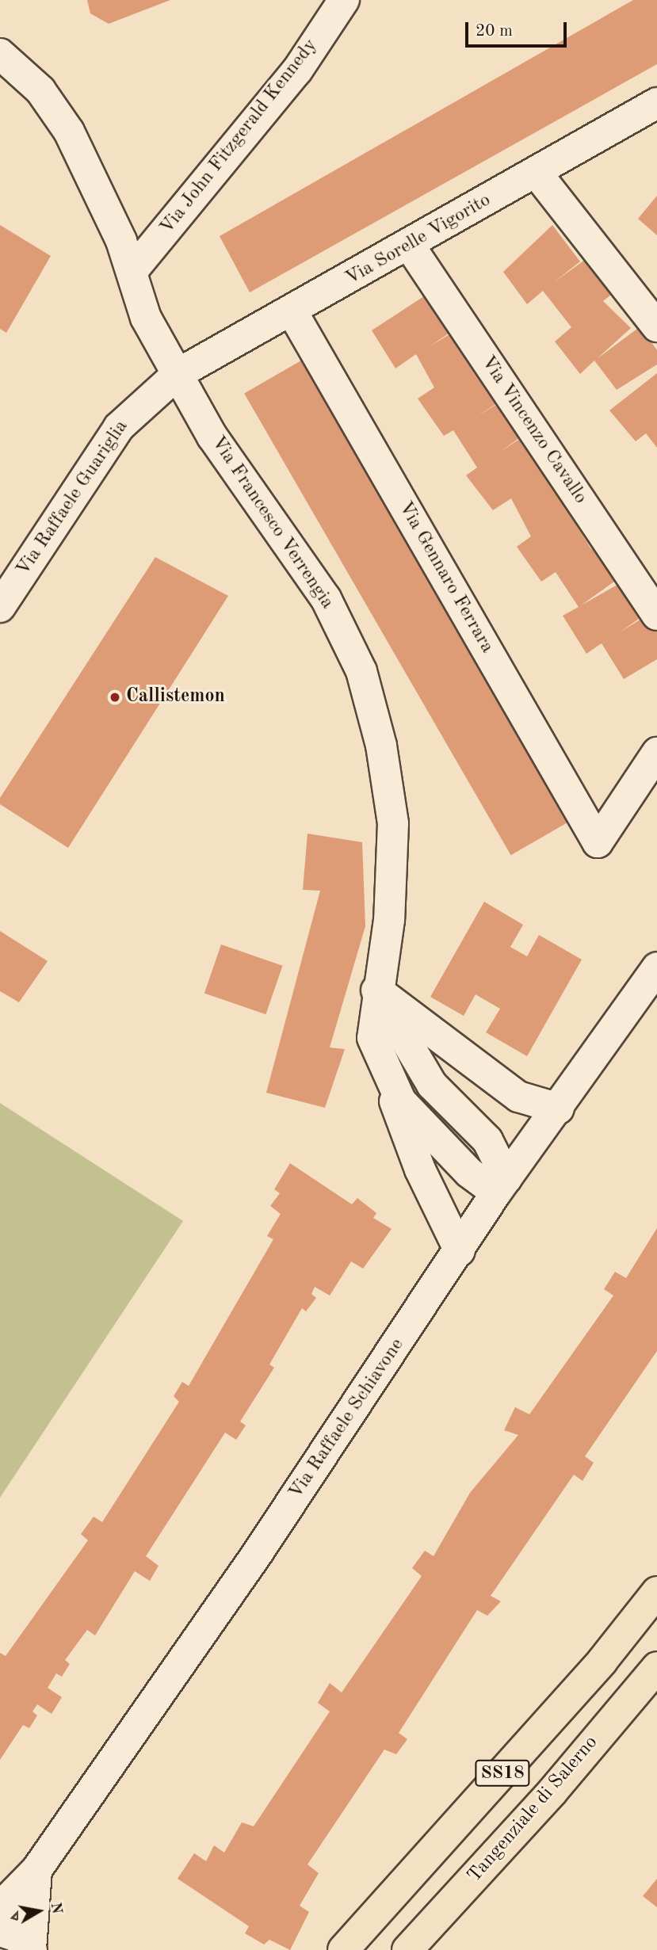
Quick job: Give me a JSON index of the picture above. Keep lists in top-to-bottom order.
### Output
{
  "streets": {
    "highway": ["SS18", "Tangenziale di Salerno"],
    "street": [
      "Via John Fitzgerald Kennedy",
      "Via Sorelle Vigorito",
      "Via Vincenzo Cavallo",
      "Via Raffaele Guariglia",
      "Via Francesco Verrengia",
      "Via Gennaro Ferrara",
      "Via Raffaele Schiavone"
    ]
  },
  "crossings": [
    ["Via John Fitzgerald Kennedy", "Via Francesco Verrengia"],
    ["Via Sorelle Vigorito", "Via Vincenzo Cavallo"],
    ["Via Sorelle Vigorito", "Via Raffaele Guariglia"],
    ["Via Sorelle Vigorito", "Via Francesco Verrengia"],
    ["Via Sorelle Vigorito", "Via Gennaro Ferrara"],
    ["Via Raffaele Guariglia", "Via Francesco Verrengia"],
    ["Via Francesco Verrengia", "Via Raffaele Schiavone"]
  ],
  "places": ["Callistemon"],
  "scale_bar": "20 m",
  "north": "right"
}
